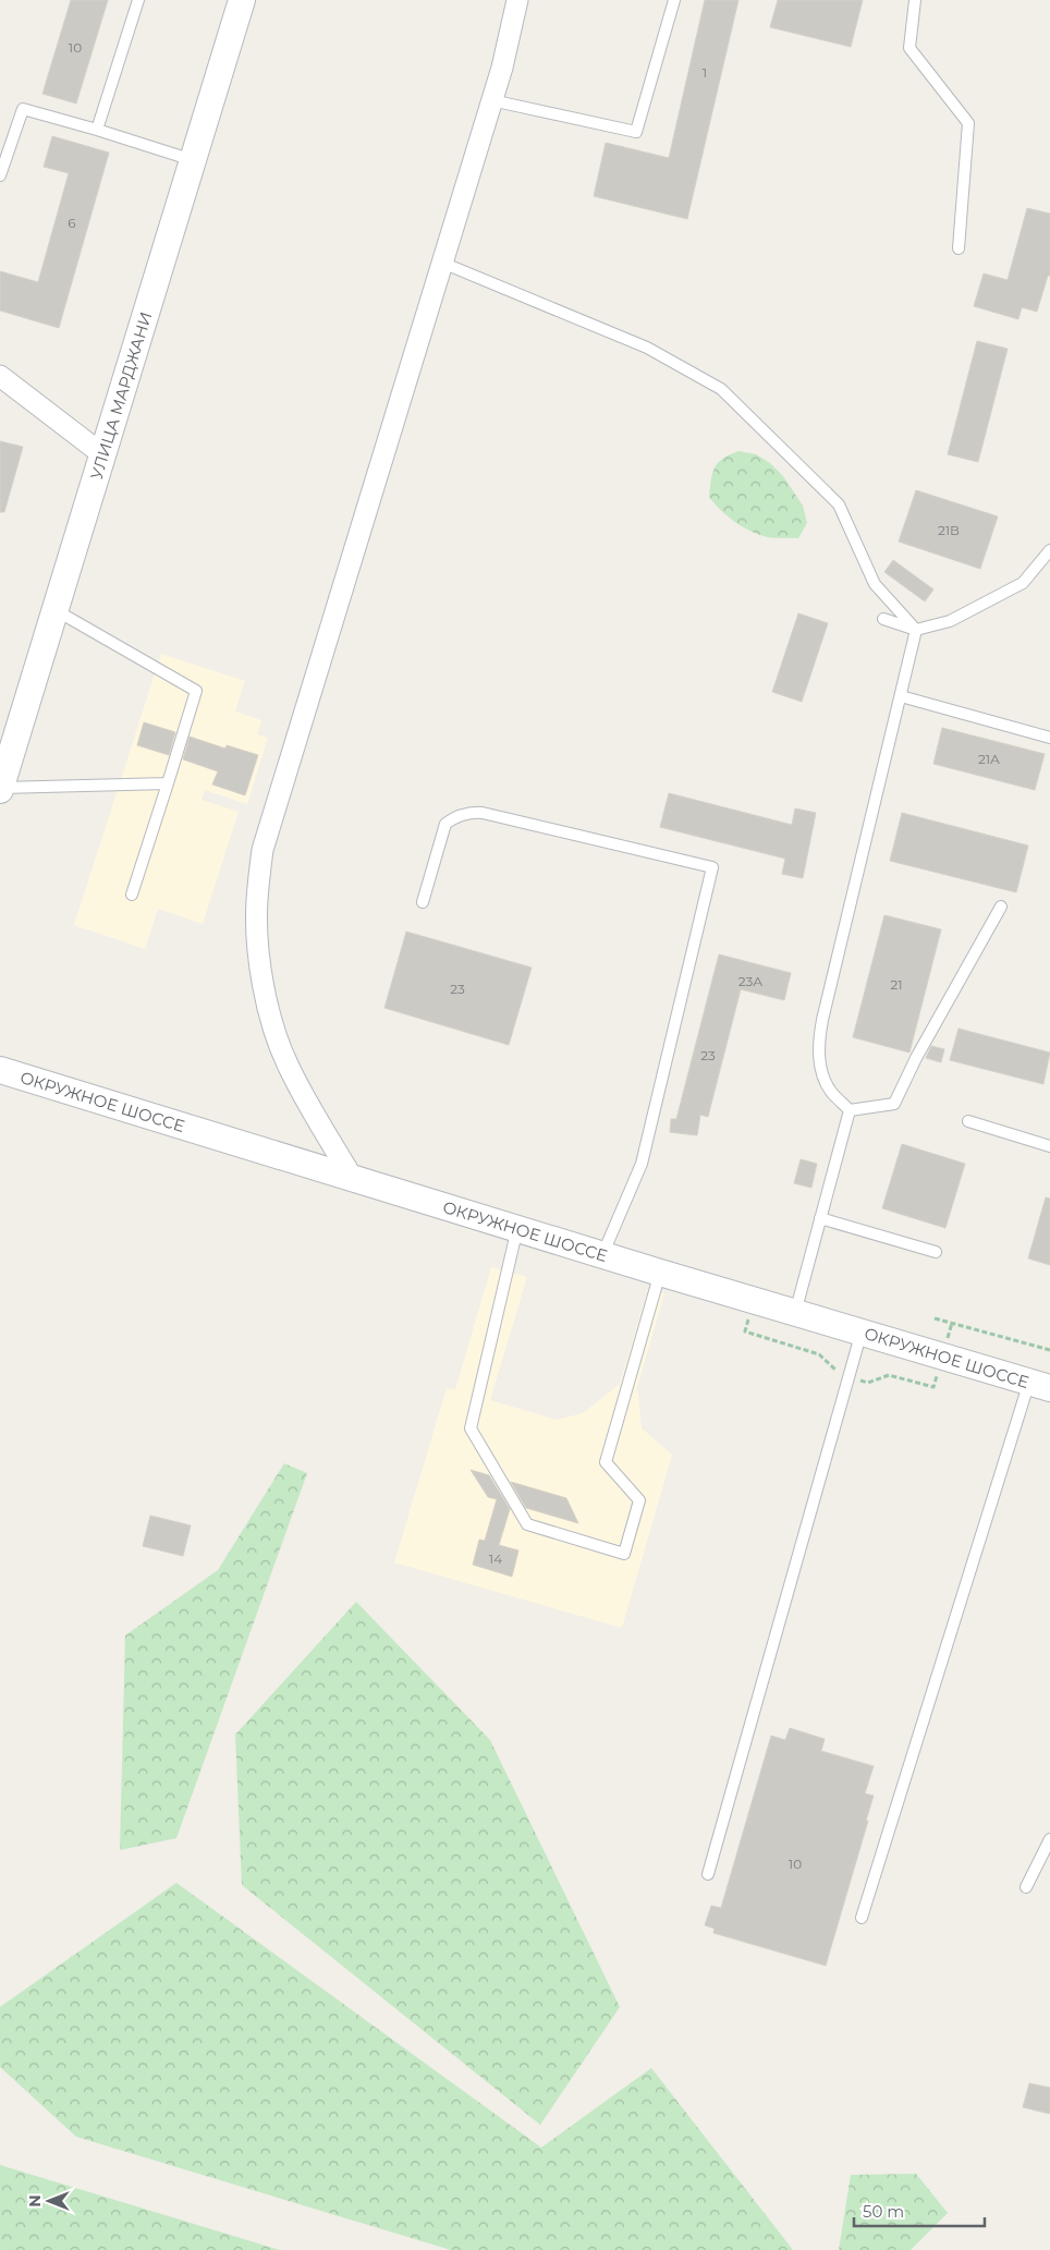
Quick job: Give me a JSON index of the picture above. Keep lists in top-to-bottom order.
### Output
{
  "streets": {
    "street": ["УЛИЦА МАРДЖАНИ", "ОКРУЖНОЕ ШОССЕ"]
  },
  "house_numbers": [
    "10",
    "1",
    "6",
    "21В",
    "21А",
    "23А",
    "21",
    "23",
    "23",
    "14",
    "10"
  ],
  "scale_bar": "50 m",
  "north": "left"
}
